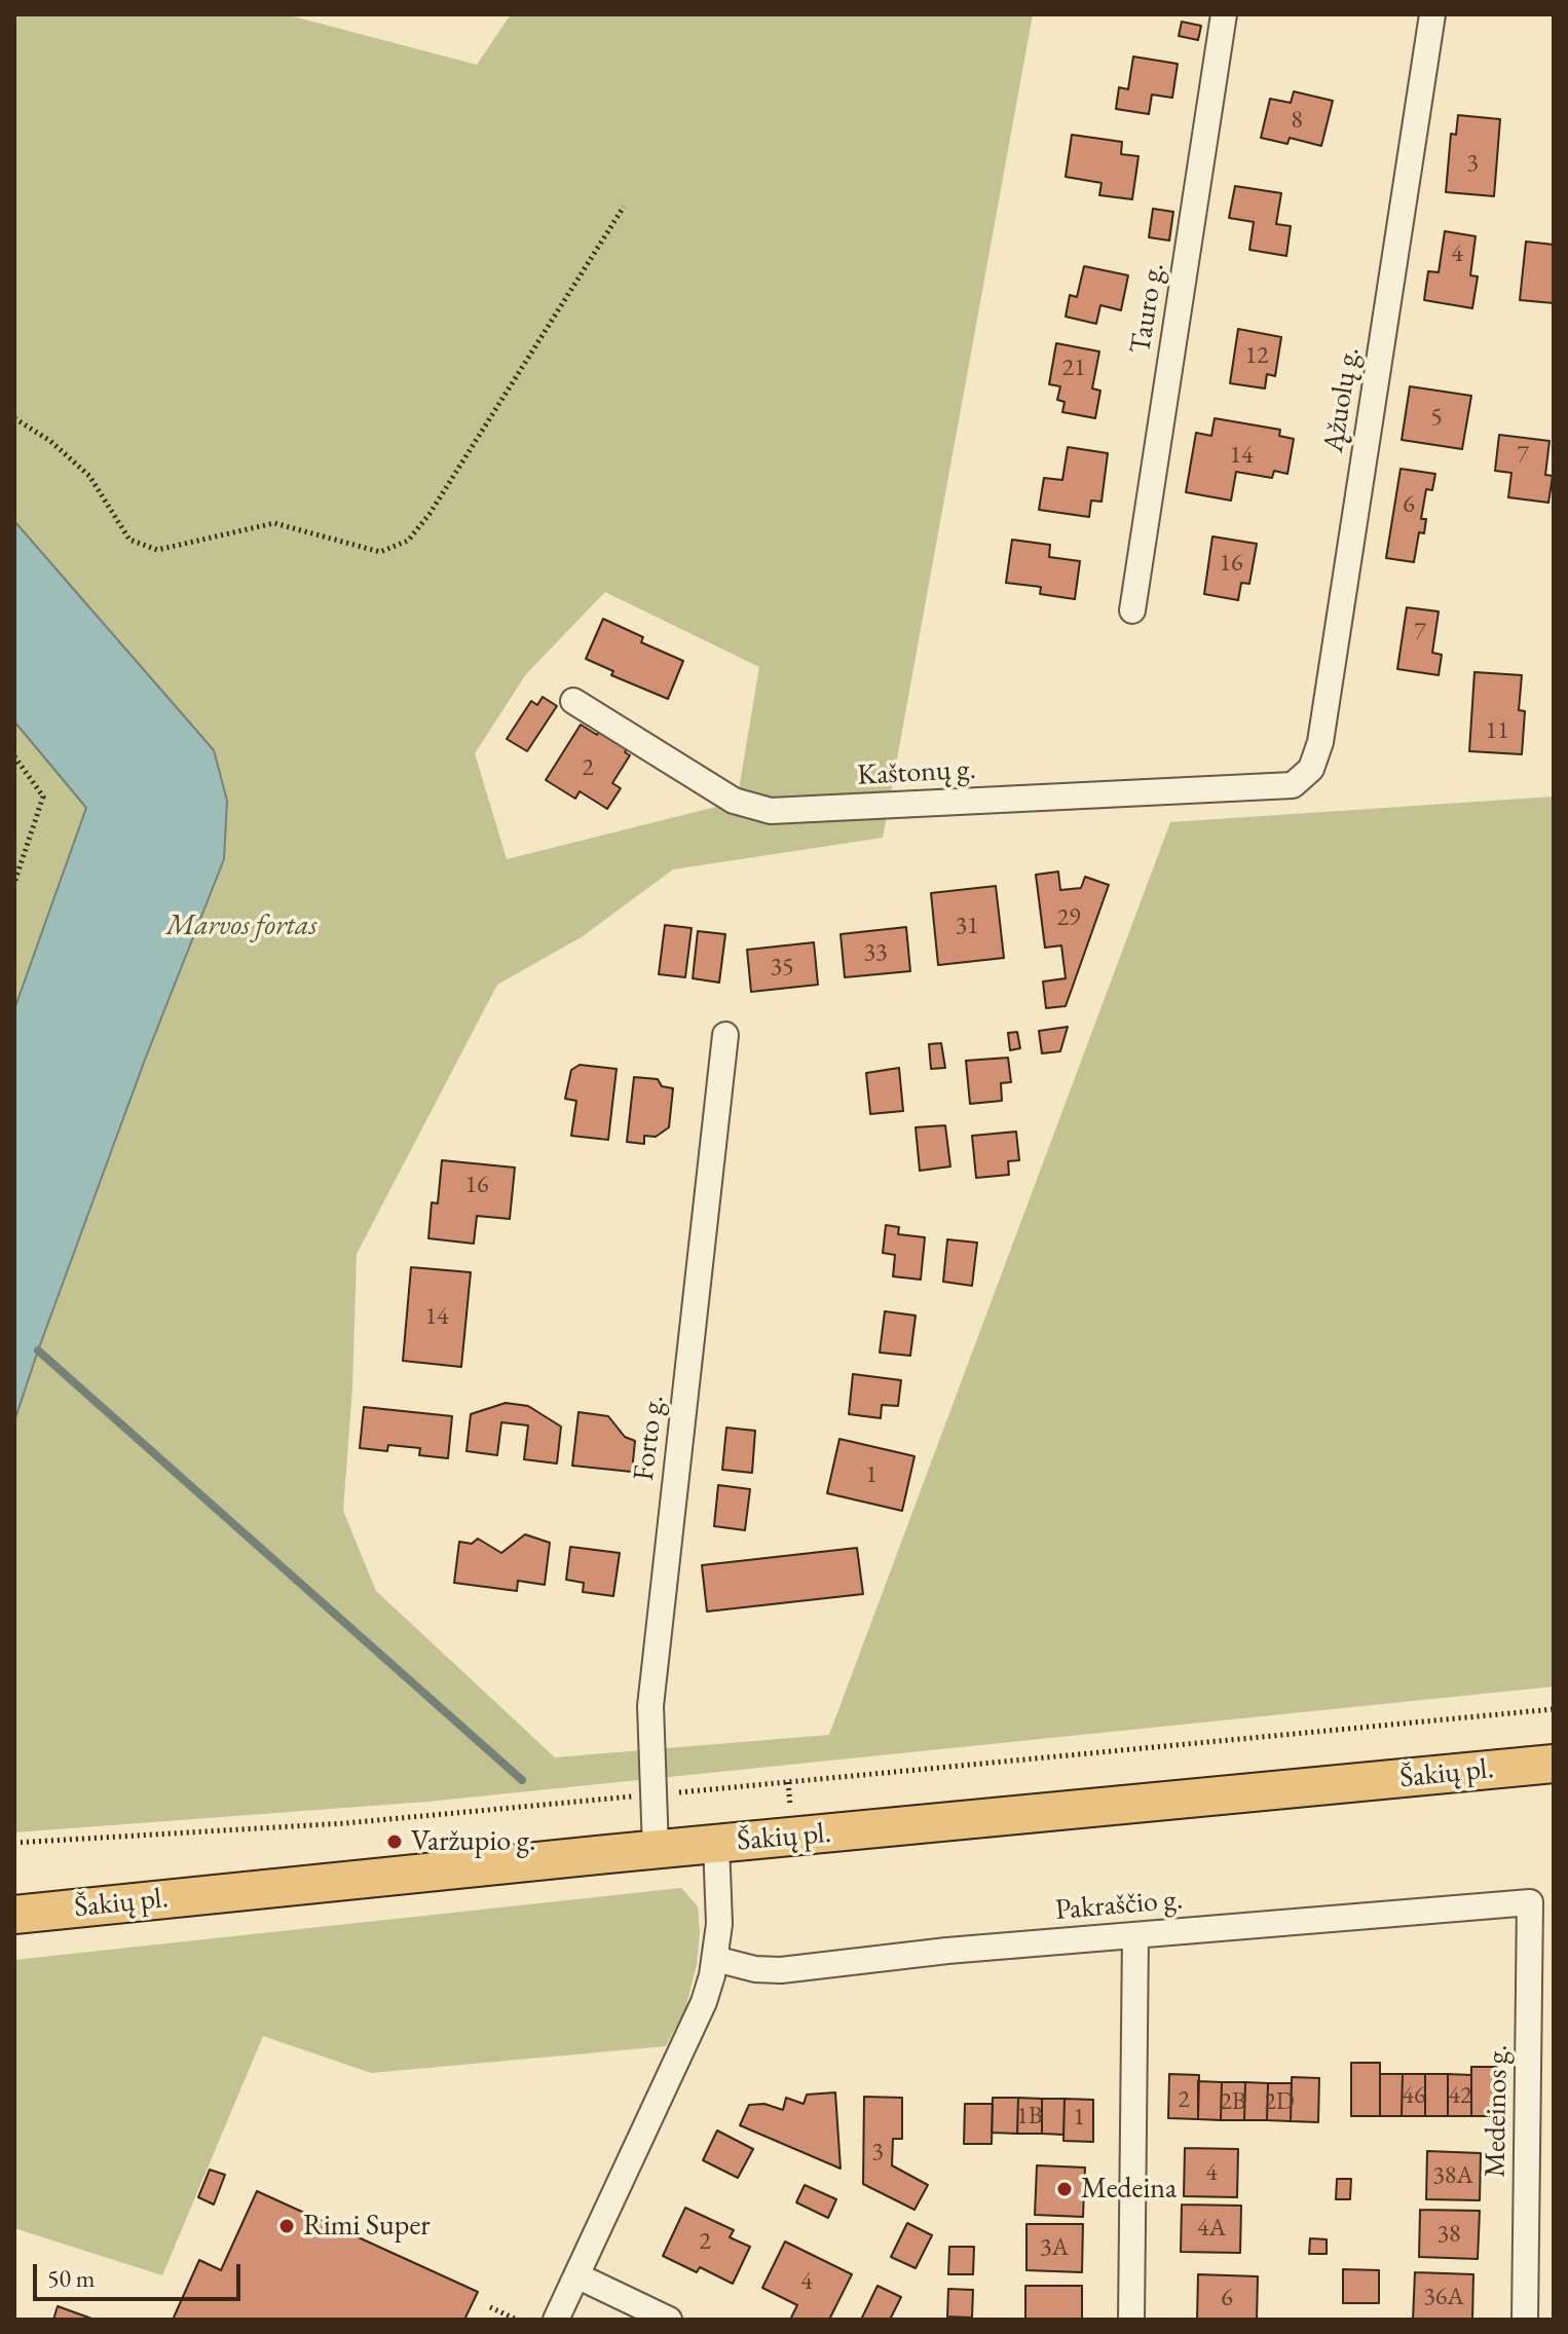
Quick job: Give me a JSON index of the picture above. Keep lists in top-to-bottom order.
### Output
{
  "streets": {
    "main road": ["Šakių pl."],
    "street": [
      "Tauro g.",
      "Ąžuolų g.",
      "Kaštonų g.",
      "Forto g.",
      "Pakraščio g.",
      "Medeinos g."
    ]
  },
  "crossings": [
    ["Ąžuolų g.", "Kaštonų g."],
    ["Forto g.", "Šakių pl."],
    ["Pakraščio g.", "Medeinos g."]
  ],
  "parks": ["Marvos fortas"],
  "places": ["Varžupio g.", "Medeina", "Rimi Super"],
  "house_numbers": [
    "8",
    "3",
    "4",
    "12",
    "21",
    "5",
    "14",
    "7",
    "6",
    "16",
    "7",
    "11",
    "2",
    "29",
    "31",
    "33",
    "35",
    "16",
    "14",
    "1",
    "46",
    "42",
    "2",
    "2B",
    "2D",
    "1B",
    "1",
    "3",
    "4",
    "38A",
    "4A",
    "38",
    "2",
    "3A",
    "4",
    "36A",
    "6"
  ],
  "scale_bar": "50 m"
}
